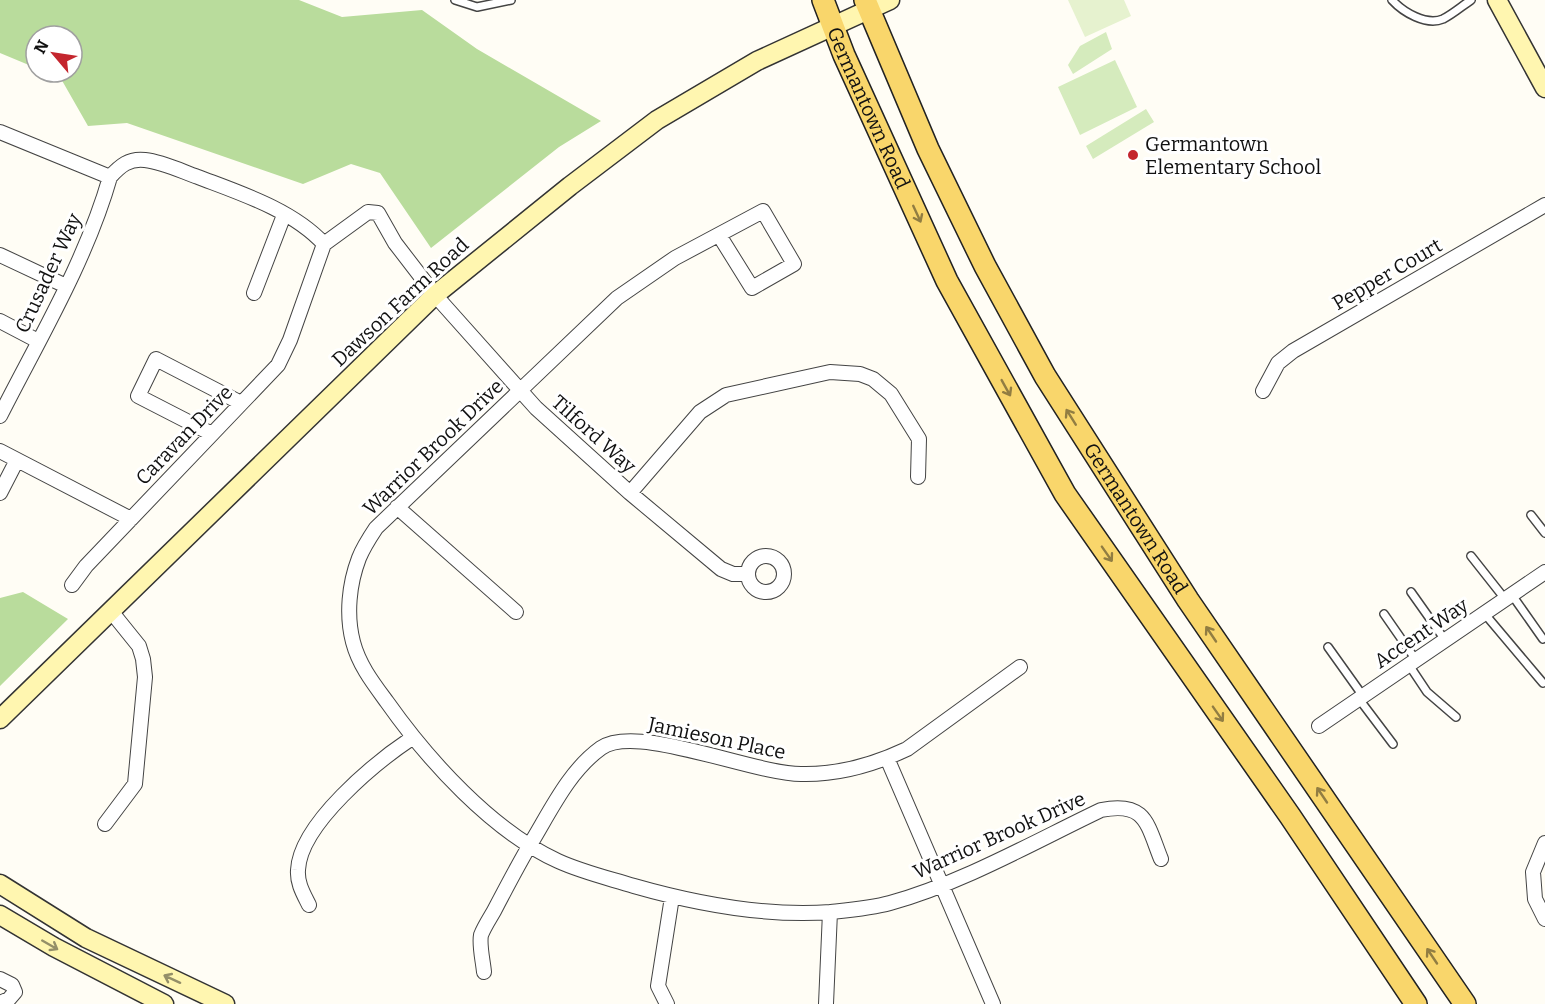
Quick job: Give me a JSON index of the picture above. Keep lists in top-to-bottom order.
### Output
{
  "streets": {
    "main road": ["Germantown Road"],
    "street": [
      "Crusader Way",
      "Pepper Court",
      "Dawson Farm Road",
      "Tilford Way",
      "Caravan Drive",
      "Warrior Brook Drive",
      "Accent Way",
      "Jamieson Place"
    ]
  },
  "crossings": [
    ["Germantown Road", "Dawson Farm Road"],
    ["Dawson Farm Road", "Tilford Way"],
    ["Tilford Way", "Warrior Brook Drive"],
    ["Warrior Brook Drive", "Jamieson Place"]
  ],
  "places": ["Germantown Elementary School"],
  "north": "top left"
}
